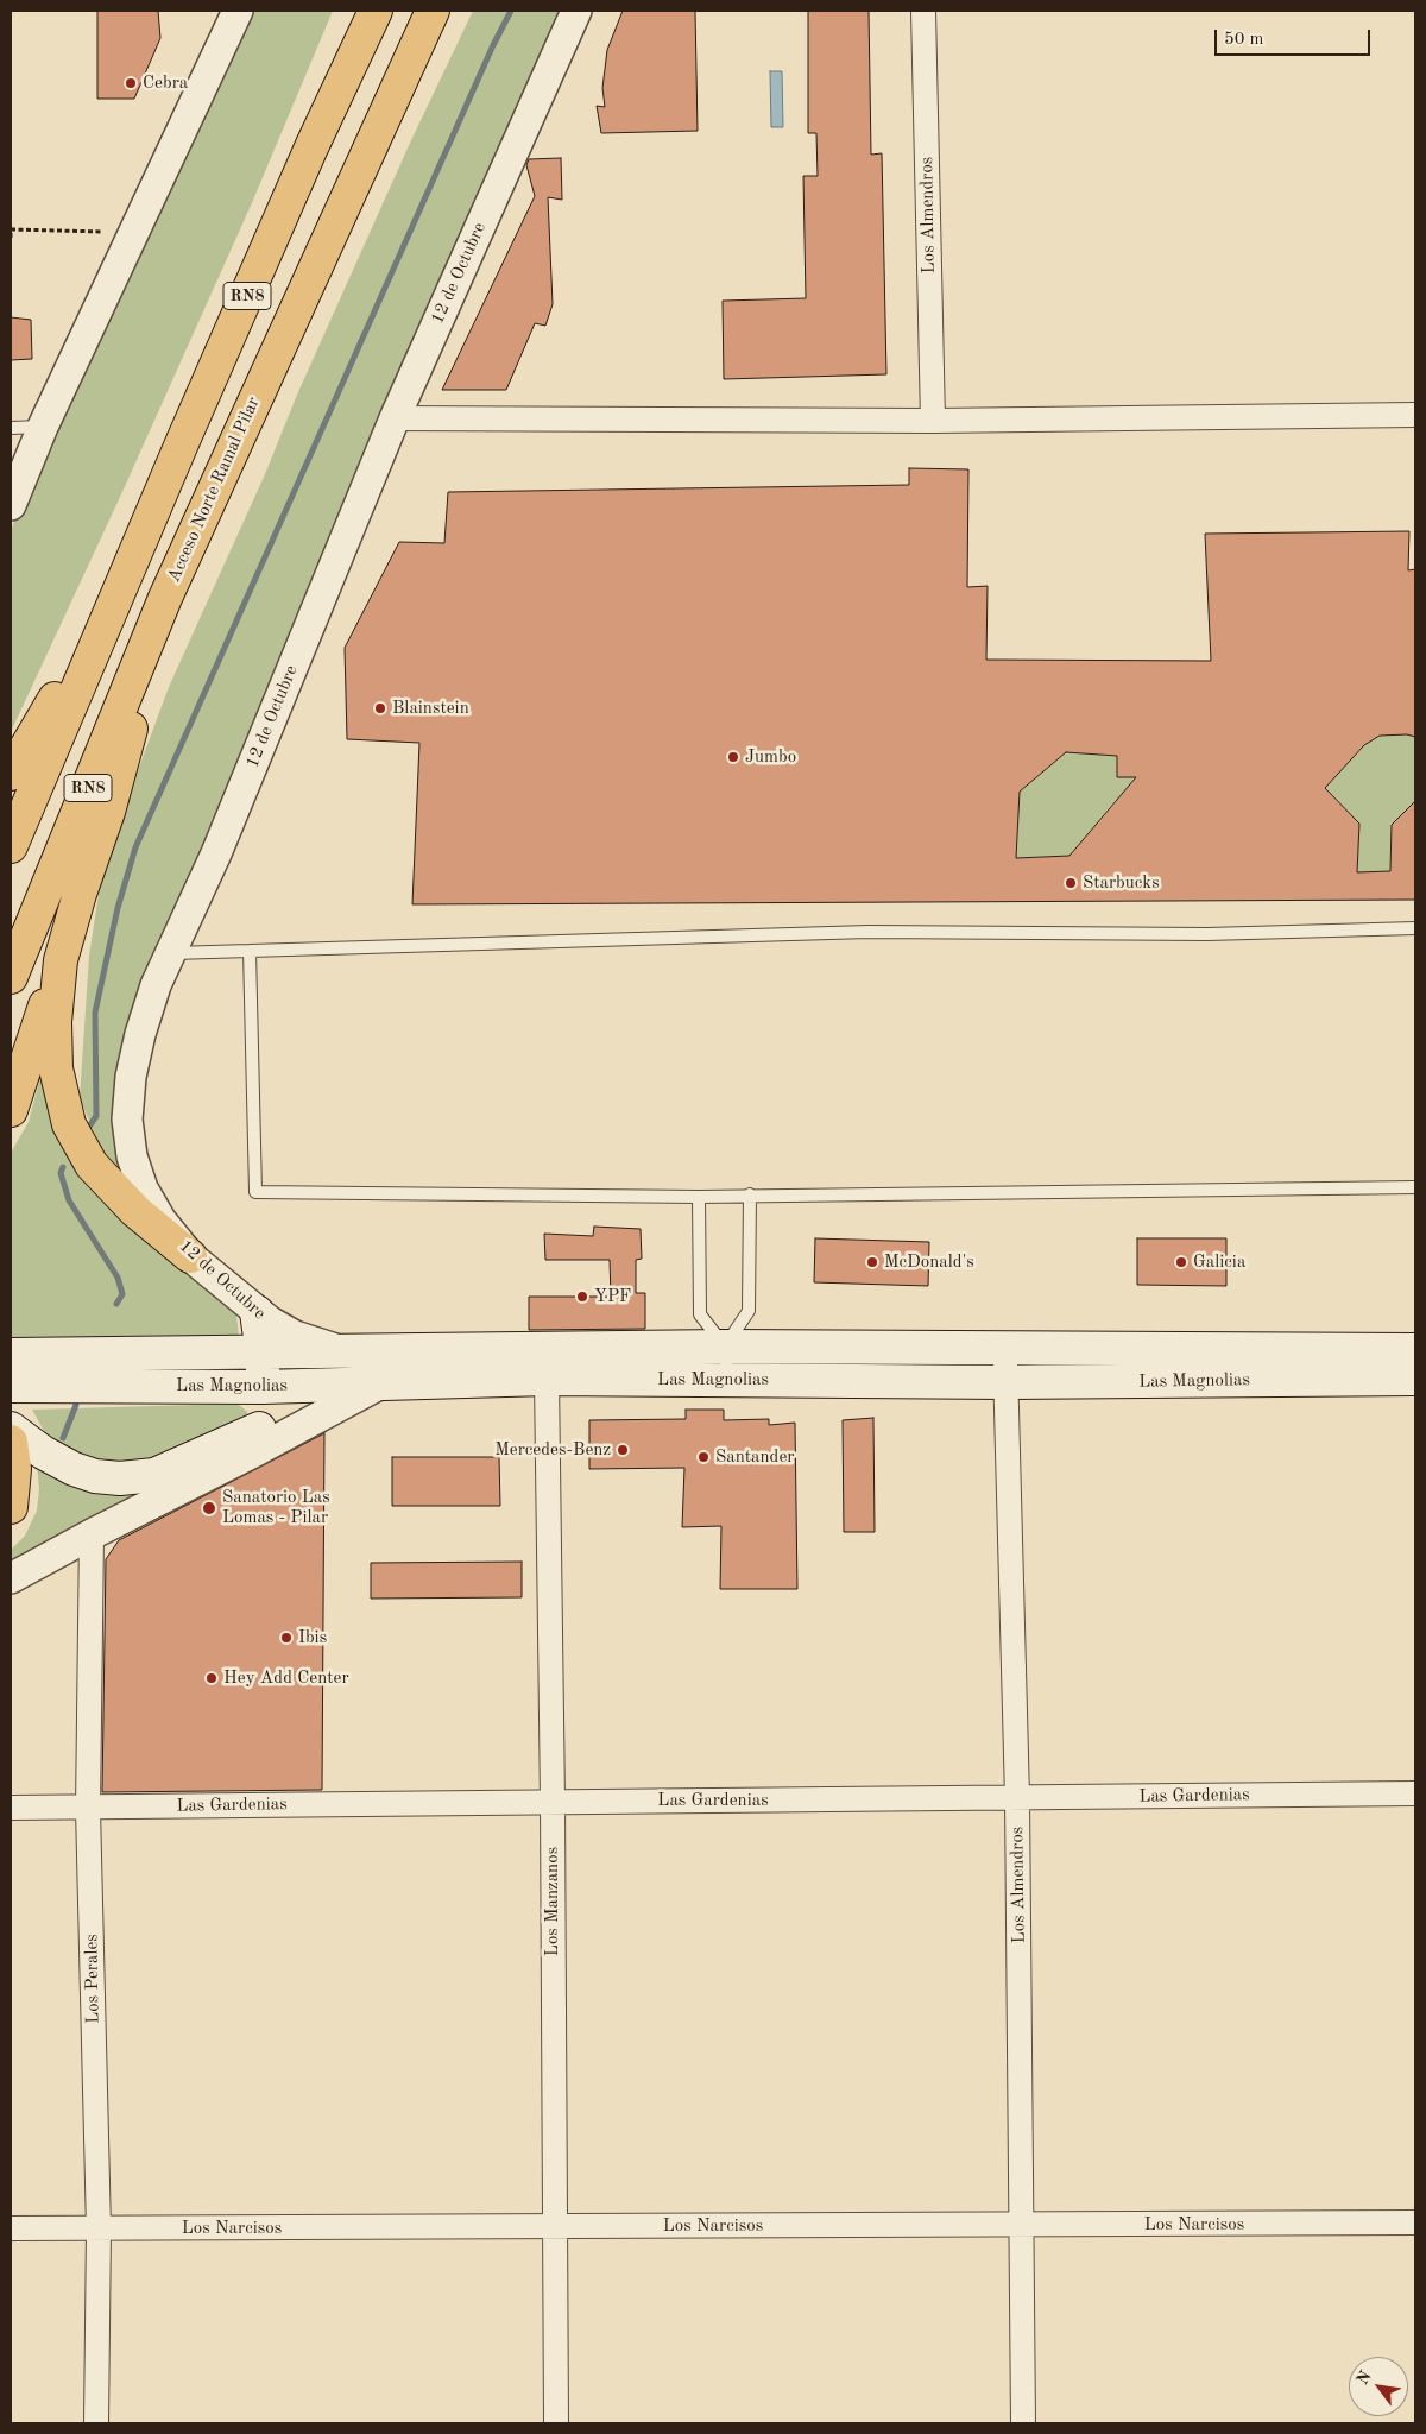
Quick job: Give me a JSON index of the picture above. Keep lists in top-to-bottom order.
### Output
{
  "streets": {
    "highway": ["RN8", "Acceso Norte Ramal Pilar"],
    "main road": ["Las Magnolias"],
    "street": [
      "Los Almendros",
      "12 de Octubre",
      "Las Gardenias",
      "Los Manzanos",
      "Los Perales",
      "Los Narcisos"
    ]
  },
  "crossings": [
    ["Los Almendros", "Las Magnolias"],
    ["Los Almendros", "Las Gardenias"],
    ["Los Almendros", "Los Narcisos"],
    ["12 de Octubre", "Las Magnolias"],
    ["Las Magnolias", "Los Manzanos"],
    ["Las Gardenias", "Los Manzanos"],
    ["Las Gardenias", "Los Perales"],
    ["Los Manzanos", "Los Narcisos"],
    ["Los Perales", "Los Narcisos"]
  ],
  "places": [
    "Cebra",
    "Blainstein",
    "Jumbo",
    "Starbucks",
    "McDonald's",
    "Galicia",
    "YPF",
    "Mercedes-Benz",
    "Santander",
    "Sanatorio Las Lomas - Pilar",
    "Ibis",
    "Hey Add Center"
  ],
  "scale_bar": "50 m",
  "north": "top left"
}
